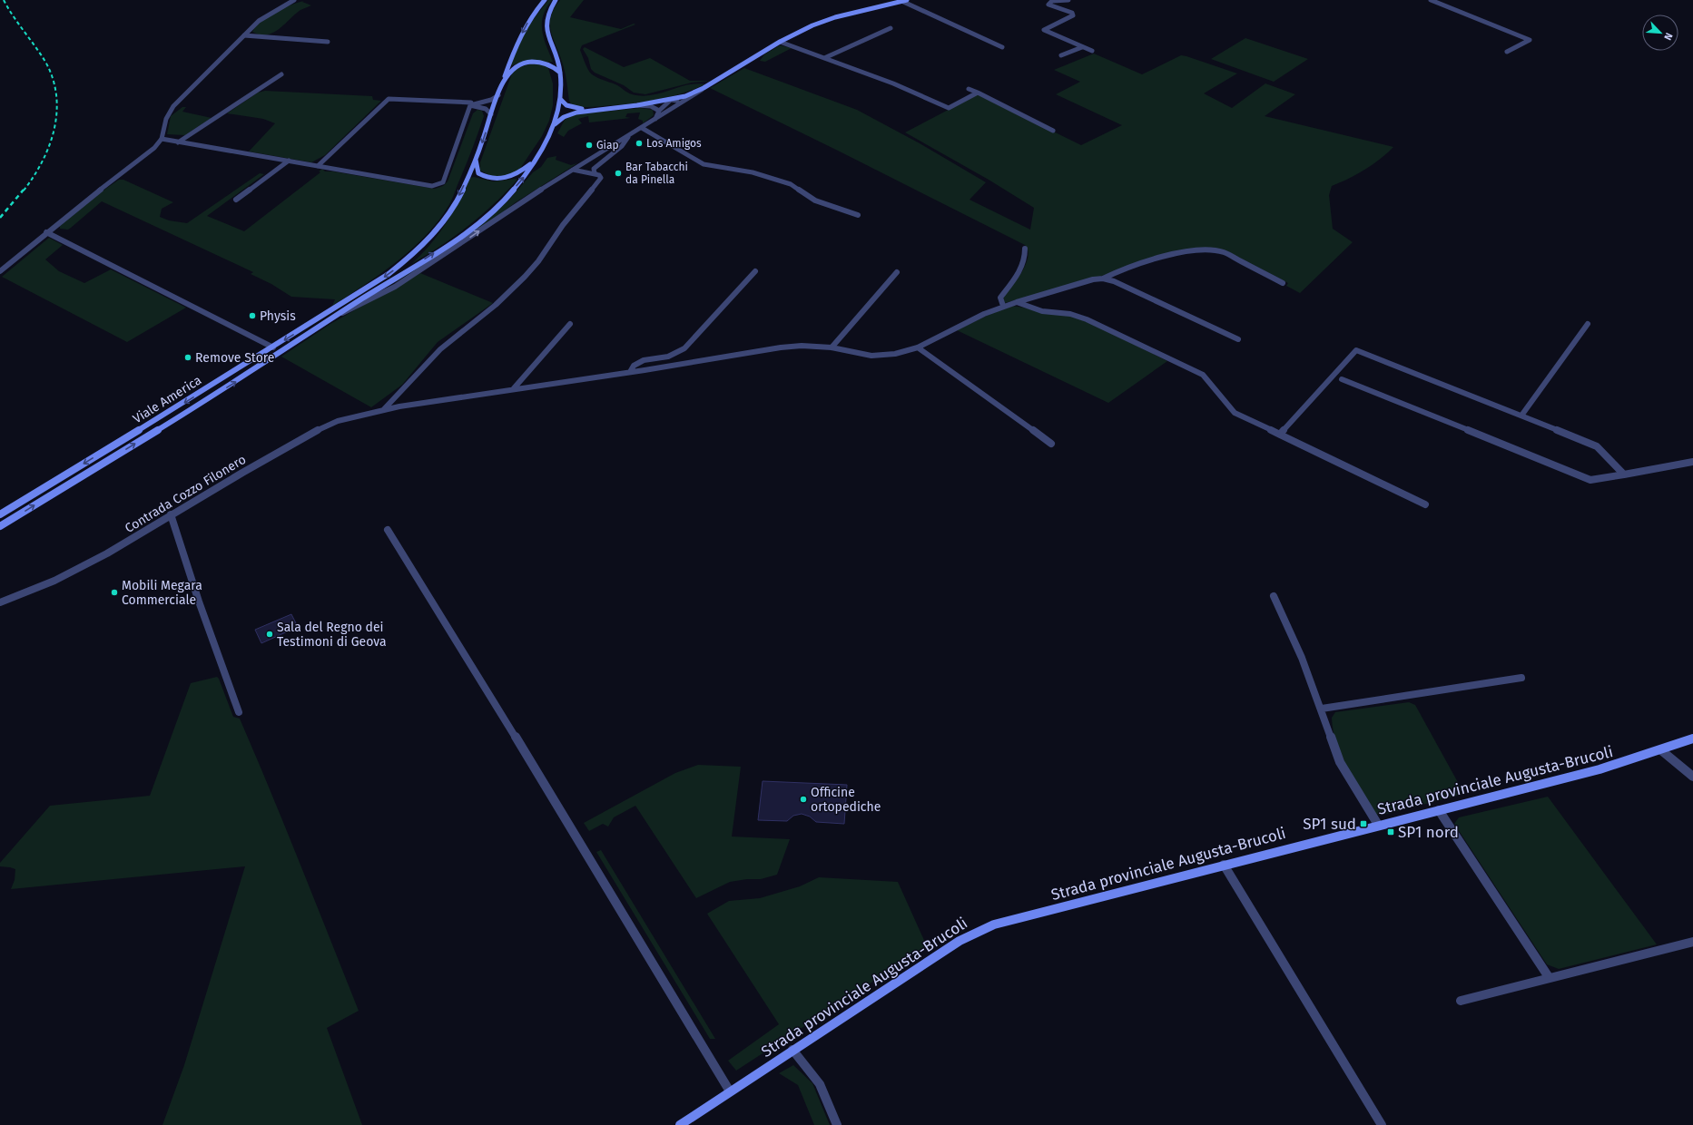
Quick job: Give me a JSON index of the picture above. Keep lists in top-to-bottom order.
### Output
{
  "streets": {
    "main road": ["Viale America", "Strada provinciale Augusta-Brucoli"],
    "street": ["Contrada Cozzo Filonero"]
  },
  "places": {
    "other": [
      "Los Amigos",
      "Giap",
      "Bar Tabacchi da Pinella",
      "Physis",
      "Remove Store",
      "Mobili Megara Commerciale",
      "Sala del Regno dei Testimoni di Geova",
      "Officine ortopediche"
    ],
    "transit": ["SP1 sud", "SP1 nord"]
  },
  "north": "bottom right"
}
